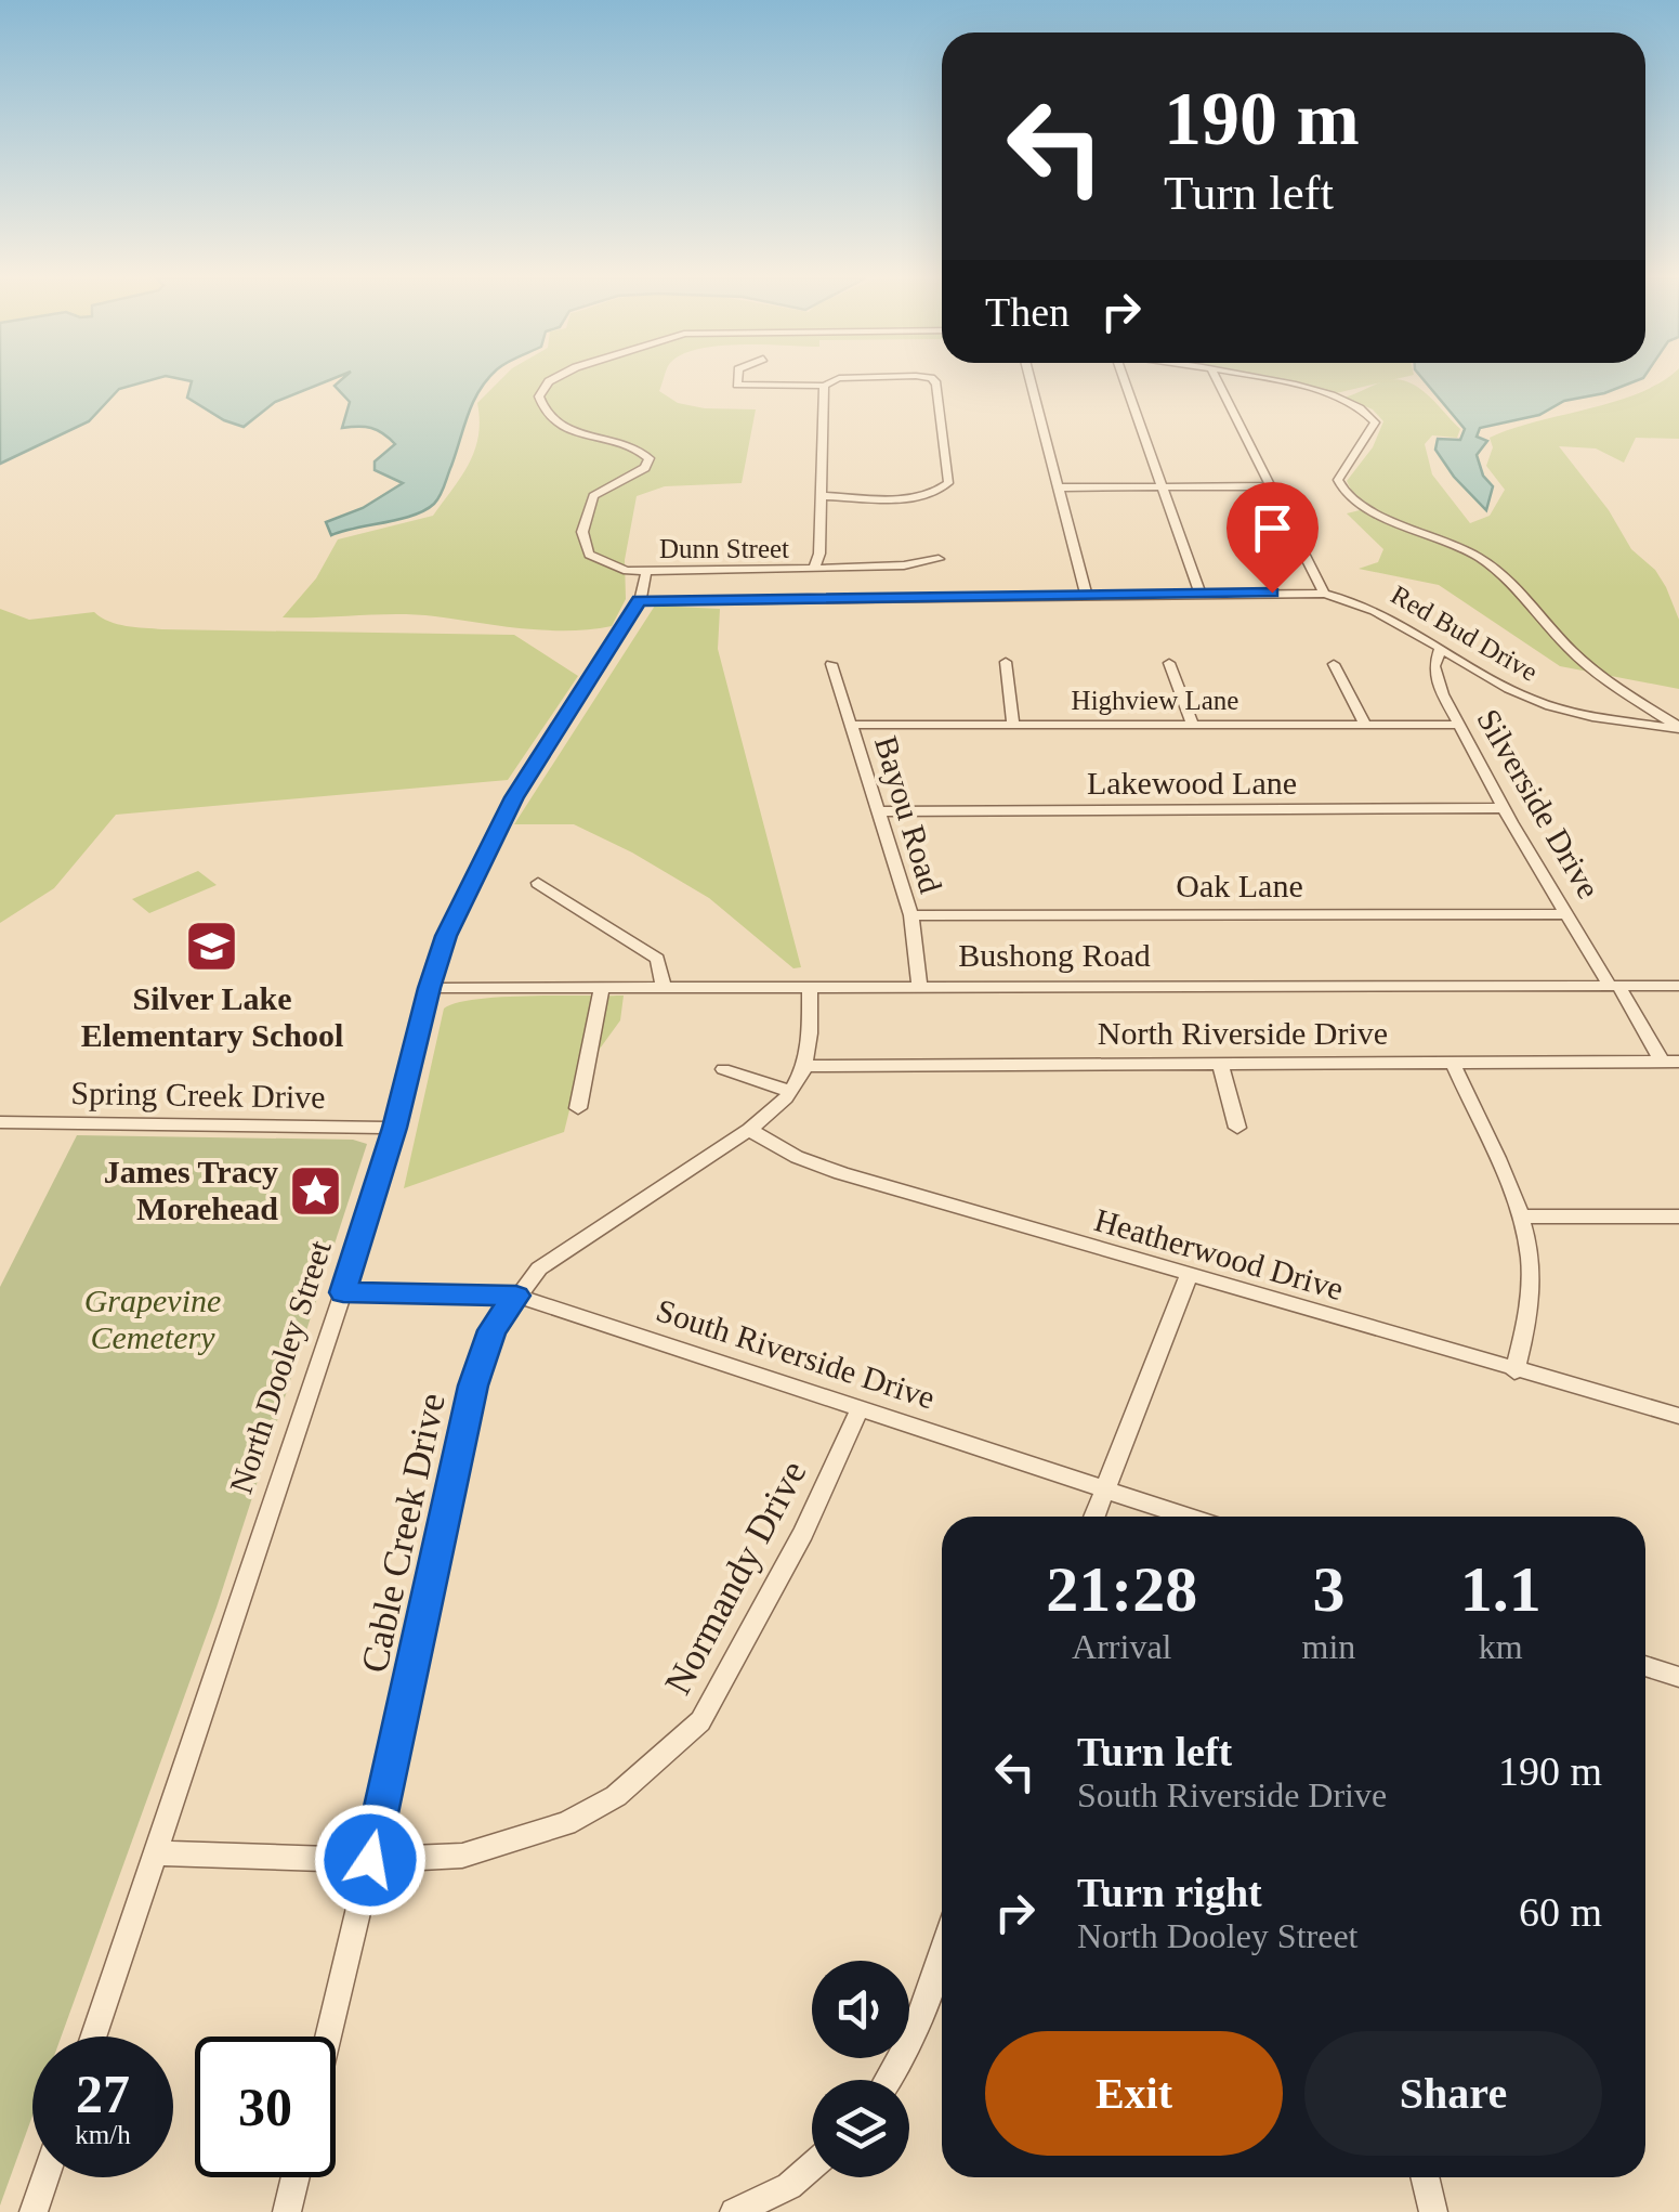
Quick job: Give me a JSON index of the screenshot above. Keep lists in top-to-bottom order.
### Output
{
  "streets": {
    "street": [
      "Dunn Street",
      "Red Bud Drive",
      "Highview Lane",
      "Lakewood Lane",
      "Silverside Drive",
      "Bayou Road",
      "Oak Lane",
      "Bushong Road",
      "North Riverside Drive",
      "Spring Creek Drive",
      "Heatherwood Drive",
      "South Riverside Drive",
      "North Dooley Street",
      "Cable Creek Drive",
      "Normandy Drive"
    ]
  },
  "crossings": [
    ["Dunn Street", "North Dooley Street"],
    ["Red Bud Drive", "Silverside Drive"],
    ["Red Bud Drive", "North Dooley Street"],
    ["Highview Lane", "Silverside Drive"],
    ["Highview Lane", "Bayou Road"],
    ["Lakewood Lane", "Silverside Drive"],
    ["Lakewood Lane", "Bayou Road"],
    ["Silverside Drive", "Oak Lane"],
    ["Silverside Drive", "Bushong Road"],
    ["Silverside Drive", "North Riverside Drive"],
    ["Bayou Road", "Oak Lane"],
    ["Bayou Road", "Bushong Road"],
    ["Bushong Road", "North Dooley Street"],
    ["North Riverside Drive", "Cable Creek Drive"],
    ["Spring Creek Drive", "North Dooley Street"],
    ["Heatherwood Drive", "Cable Creek Drive"],
    ["South Riverside Drive", "North Dooley Street"],
    ["South Riverside Drive", "Cable Creek Drive"],
    ["South Riverside Drive", "Normandy Drive"],
    ["North Dooley Street", "Normandy Drive"],
    ["Cable Creek Drive", "Normandy Drive"]
  ],
  "parks": ["Grapevine Cemetery"],
  "places": {
    "school or university": ["Silver Lake Elementary School"],
    "place": ["James Tracy Morehead"]
  },
  "page": {
    "turn": ["190 m", "Turn left"],
    "then": "Then",
    "eta": [
      "21:28",
      "Arrival",
      "3",
      "min",
      "1.1",
      "km"
    ],
    "list": [
      {
        "name": "Turn left",
        "note": "South Riverside Drive",
        "value": "190 m"
      },
      {
        "name": "Turn right",
        "note": "North Dooley Street",
        "value": "60 m"
      }
    ],
    "buttons": ["Exit", "Share"],
    "speed": "27 km/h",
    "limit": "30"
  }
}
